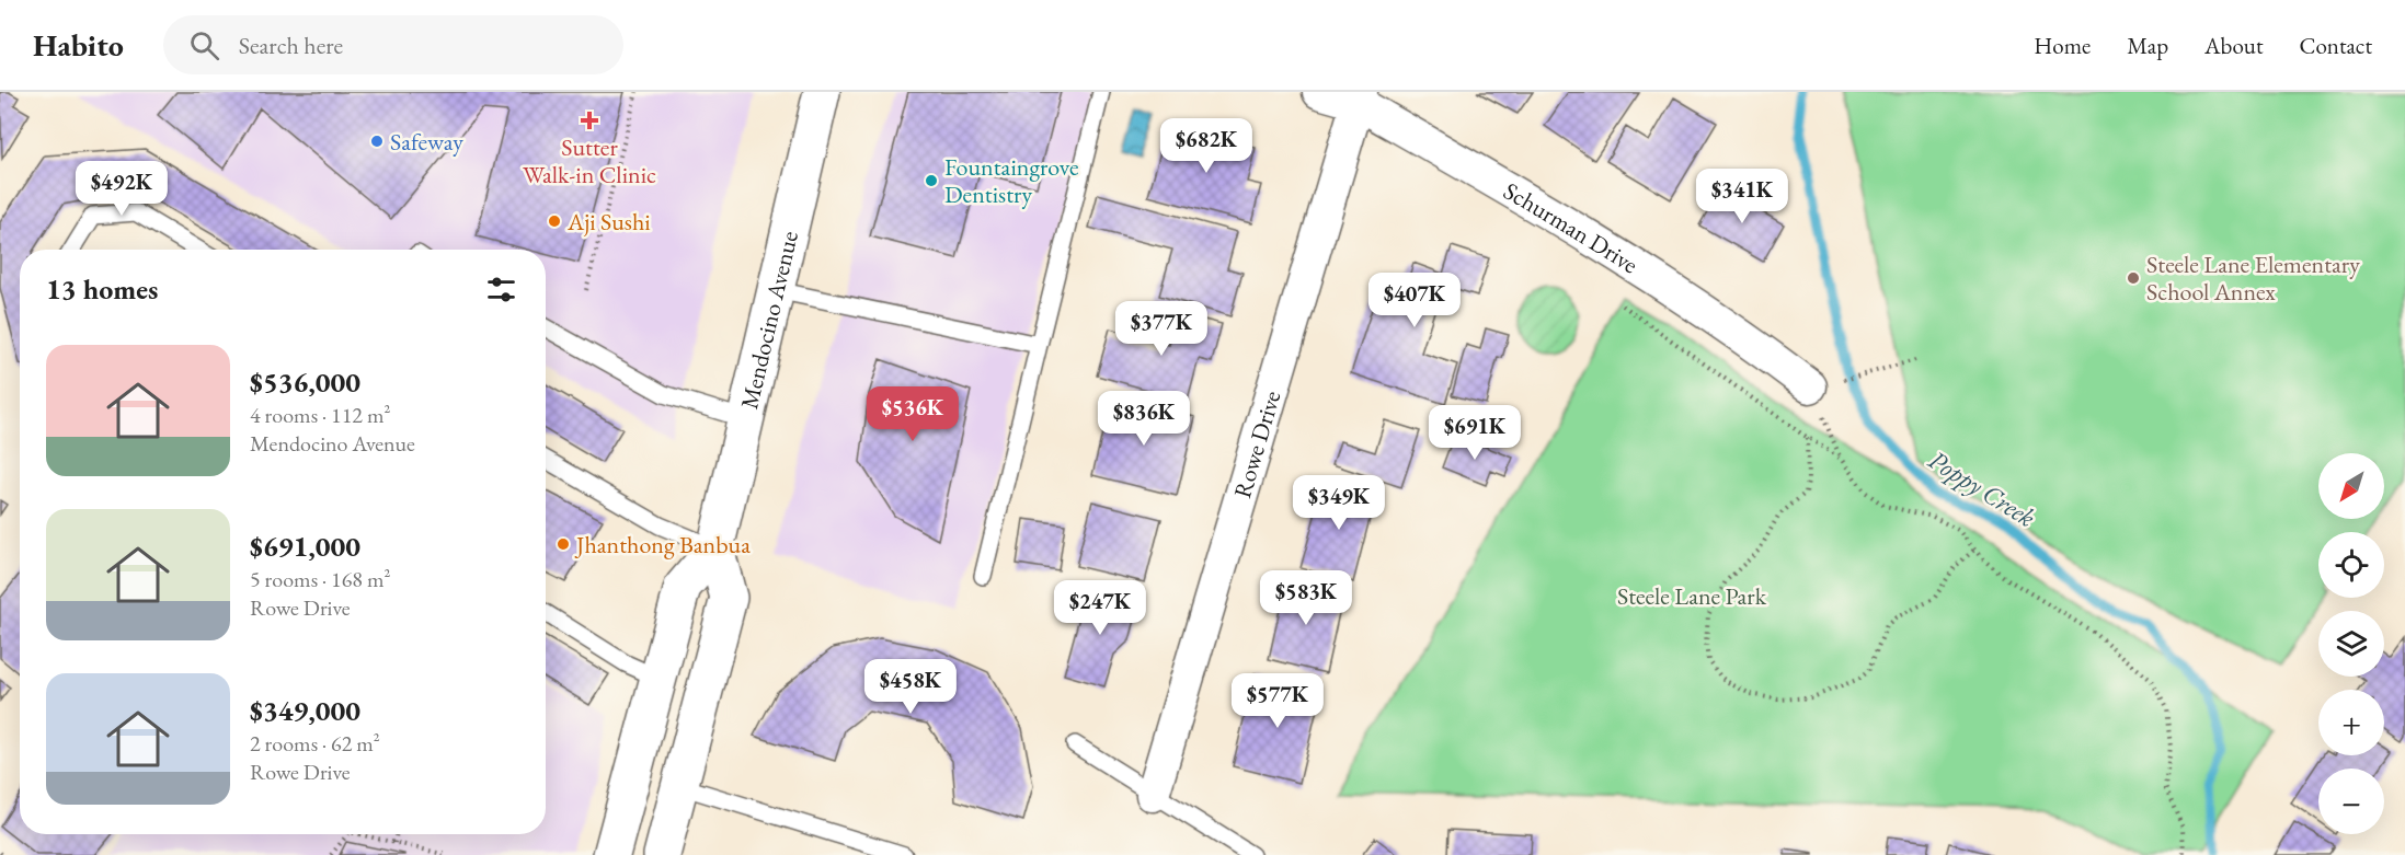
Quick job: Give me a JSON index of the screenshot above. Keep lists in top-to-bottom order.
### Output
{
  "streets": {
    "main road": ["Mendocino Avenue"],
    "street": ["Schurman Drive", "Rowe Drive"]
  },
  "crossings": [
    ["Schurman Drive", "Rowe Drive"]
  ],
  "water": ["Poppy Creek"],
  "parks": ["Steele Lane Park"],
  "places": {
    "health": ["Sutter Walk-in Clinic"],
    "other": [
      "Safeway",
      "Fountaingrove Dentistry",
      "Aji Sushi",
      "Steele Lane Elementary School Annex",
      "Jhanthong Banbua"
    ]
  },
  "north": "bottom left",
  "page": {
    "header": "Habito",
    "search": "Search here",
    "nav": [
      "Home",
      "Map",
      "About",
      "Contact"
    ],
    "price": [
      "$682K",
      "$492K",
      "$341K",
      "$407K",
      "$377K",
      "$536K",
      "$836K",
      "$691K",
      "$349K",
      "$583K",
      "$247K",
      "$458K",
      "$577K"
    ],
    "heading": "13 homes",
    "list": [
      {
        "name": "$536,000",
        "note": "4 rooms · 112 m² · Mendocino Avenue"
      },
      {
        "name": "$691,000",
        "note": "5 rooms · 168 m² · Rowe Drive"
      },
      {
        "name": "$349,000",
        "note": "2 rooms · 62 m² · Rowe Drive"
      }
    ],
    "map_buttons": ["+", "−"]
  }
}
